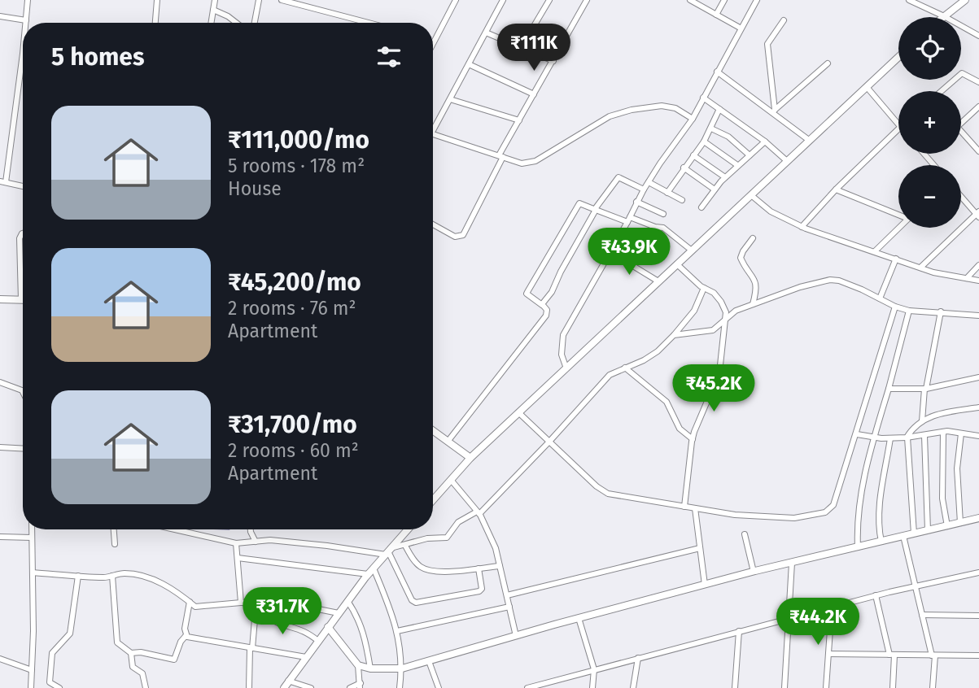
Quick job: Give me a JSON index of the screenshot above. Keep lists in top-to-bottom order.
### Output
{
  "page": {
    "map_buttons": ["+", "−"],
    "heading": "5 homes",
    "price": [
      "₹111K",
      "₹43.9K",
      "₹45.2K",
      "₹31.7K",
      "₹44.2K"
    ],
    "list": [
      {
        "name": "₹111,000/mo",
        "note": "5 rooms · 178 m² · House"
      },
      {
        "name": "₹45,200/mo",
        "note": "2 rooms · 76 m² · Apartment"
      },
      {
        "name": "₹31,700/mo",
        "note": "2 rooms · 60 m² · Apartment"
      }
    ]
  }
}
